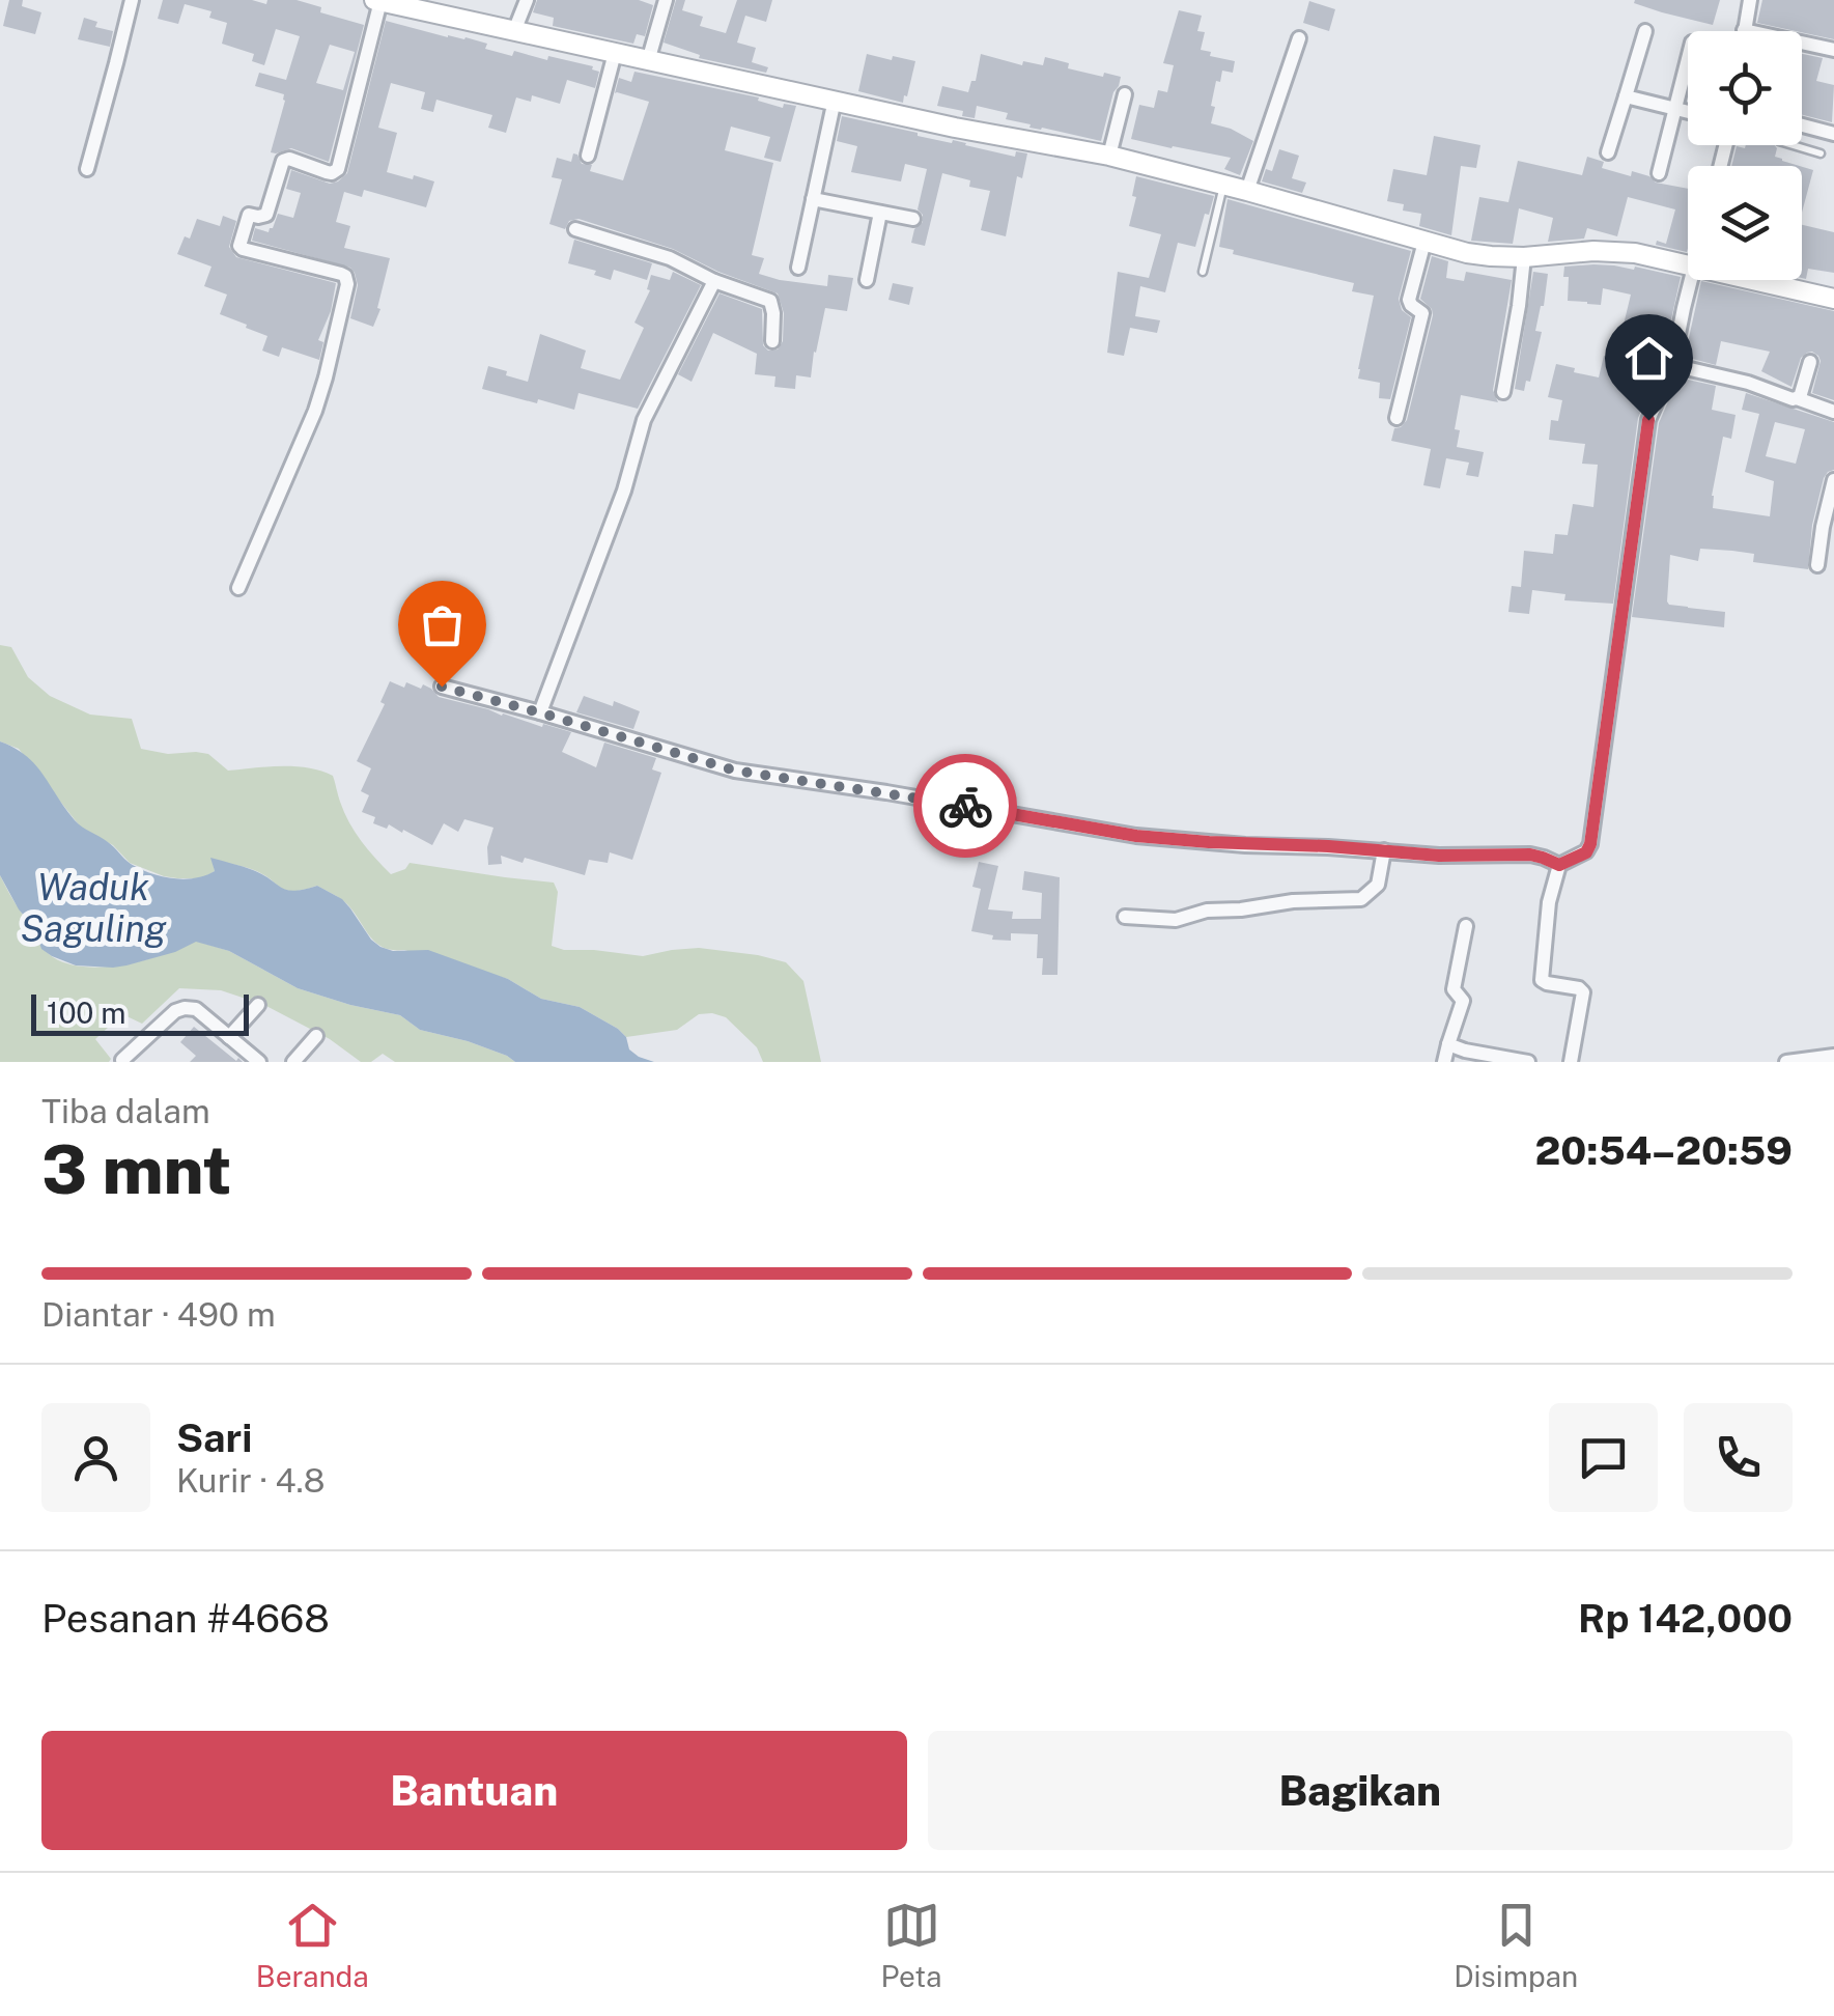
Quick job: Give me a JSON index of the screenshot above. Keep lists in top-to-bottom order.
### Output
{
  "water": ["Waduk Saguling"],
  "scale_bar": "100 m",
  "page": {
    "scale": "100 m",
    "heading": ["3 mnt", "Tiba dalam", "20:54–20:59"],
    "panel": [
      "Sari",
      "Kurir · 4.8",
      "Pesanan #4668",
      "Rp 142,000"
    ],
    "bar": "Diantar · 490 m",
    "buttons": ["Bantuan", "Bagikan"],
    "tabs": ["Beranda", "Peta", "Disimpan"]
  }
}
